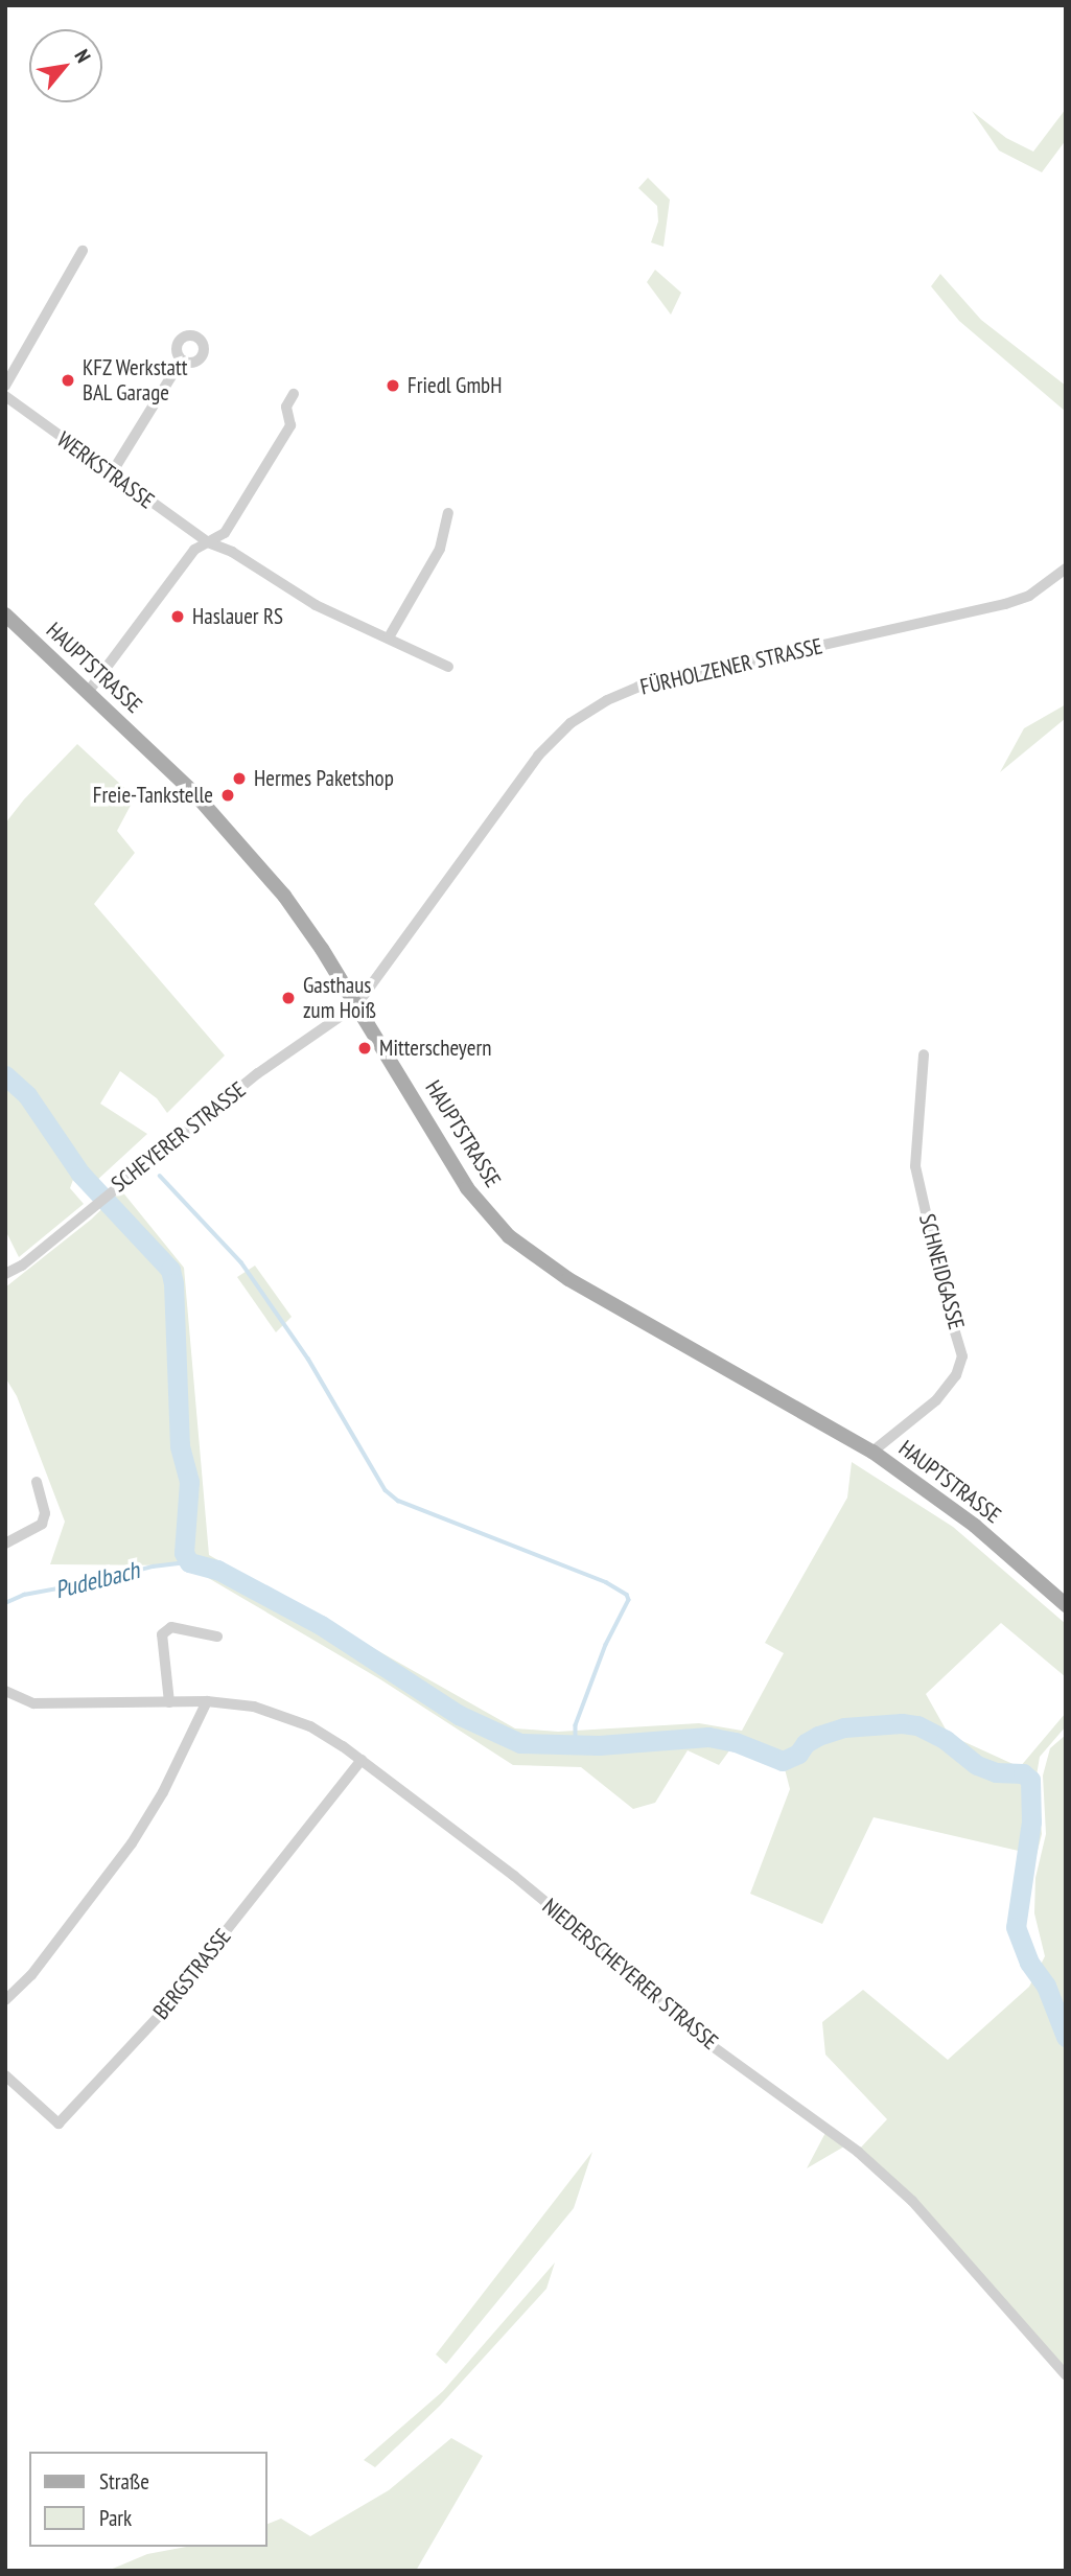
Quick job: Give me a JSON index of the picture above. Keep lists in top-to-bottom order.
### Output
{
  "streets": {
    "main road": ["HAUPTSTRASSE"],
    "street": [
      "WERKSTRASSE",
      "FÜRHOLZENER STRASSE",
      "SCHEYERER STRASSE",
      "SCHNEIDGASSE",
      "BERGSTRASSE",
      "NIEDERSCHEYERER STRASSE"
    ]
  },
  "crossings": [
    ["FÜRHOLZENER STRASSE", "HAUPTSTRASSE"],
    ["FÜRHOLZENER STRASSE", "SCHEYERER STRASSE"],
    ["HAUPTSTRASSE", "SCHEYERER STRASSE"],
    ["HAUPTSTRASSE", "SCHNEIDGASSE"],
    ["BERGSTRASSE", "NIEDERSCHEYERER STRASSE"]
  ],
  "water": ["Pudelbach"],
  "places": [
    "KFZ Werkstatt BAL Garage",
    "Friedl GmbH",
    "Haslauer RS",
    "Hermes Paketshop",
    "Freie-Tankstelle",
    "Gasthaus zum Hoiß",
    "Mitterscheyern"
  ],
  "legend": ["Straße", "Park"],
  "north": "top right"
}
